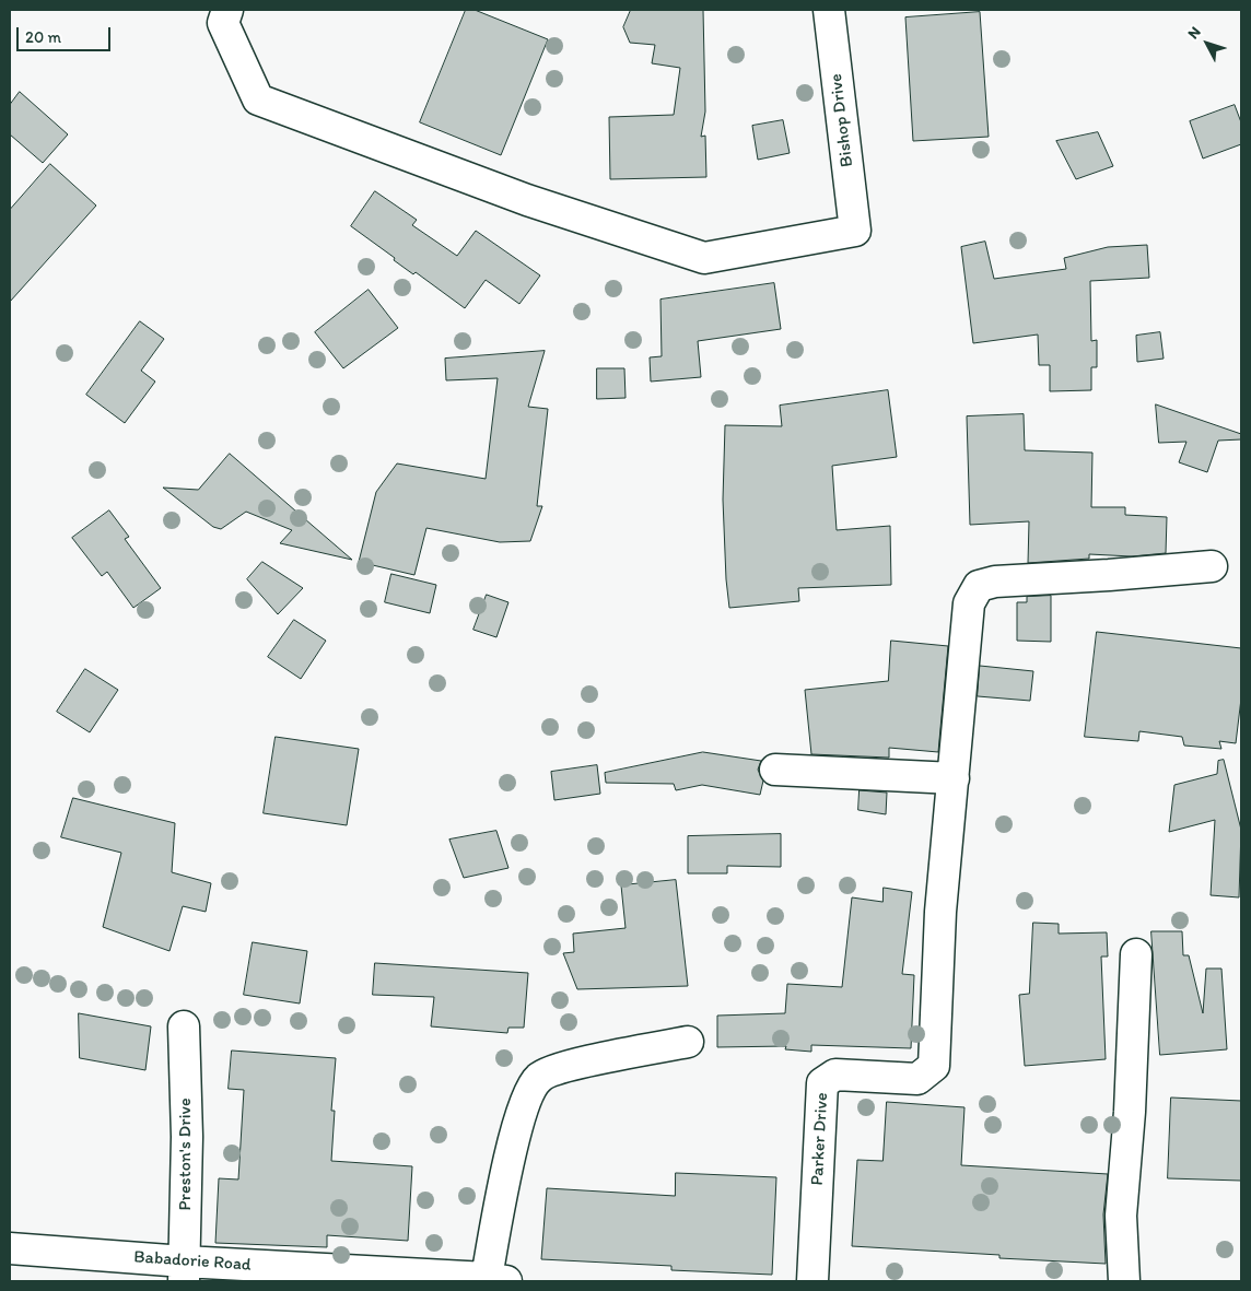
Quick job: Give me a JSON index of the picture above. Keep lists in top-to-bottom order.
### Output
{
  "streets": {
    "street": [
      "Bishop Drive",
      "Parker Drive",
      "Preston's Drive",
      "Babadorie Road"
    ]
  },
  "crossings": [
    ["Preston's Drive", "Babadorie Road"]
  ],
  "scale_bar": "20 m",
  "north": "top left"
}
